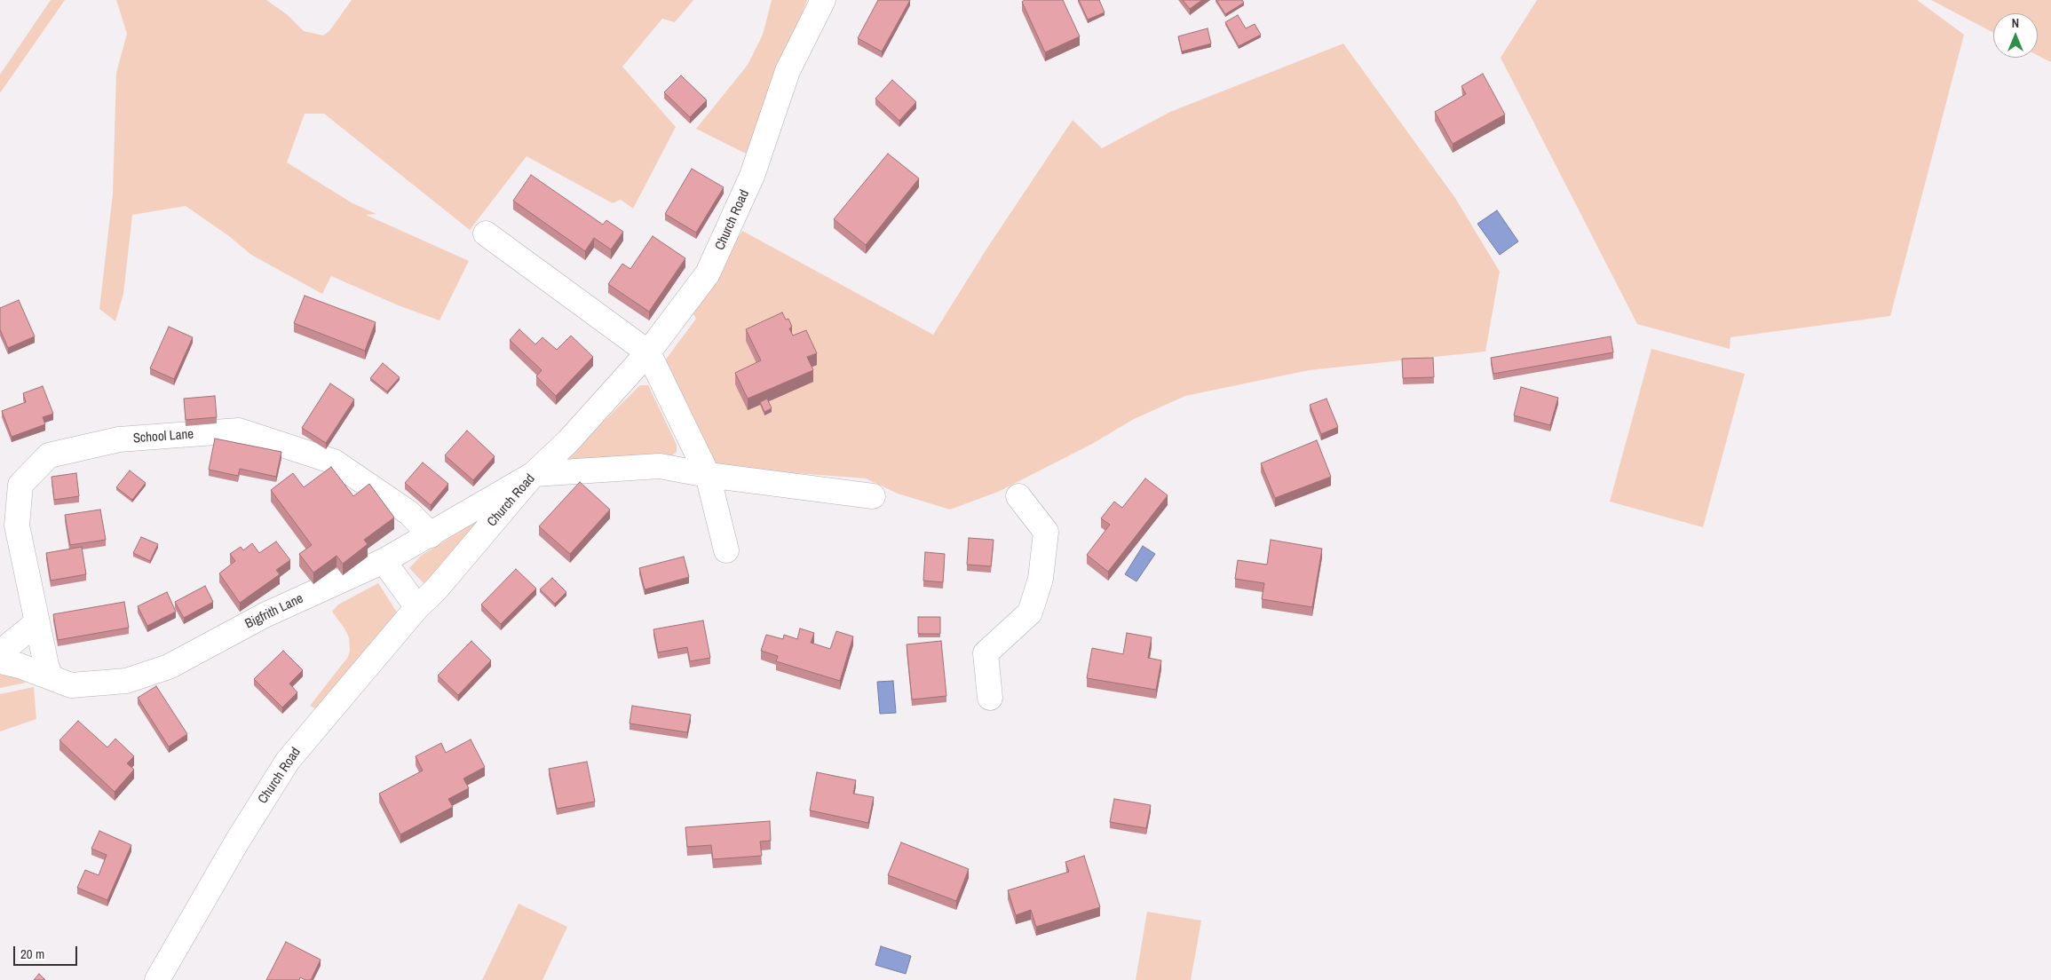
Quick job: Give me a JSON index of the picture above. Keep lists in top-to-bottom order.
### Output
{
  "streets": {
    "street": ["Church Road", "School Lane", "Bigfrith Lane"]
  },
  "crossings": [
    ["Church Road", "Bigfrith Lane"],
    ["School Lane", "Bigfrith Lane"]
  ],
  "scale_bar": "20 m",
  "north": "top"
}
